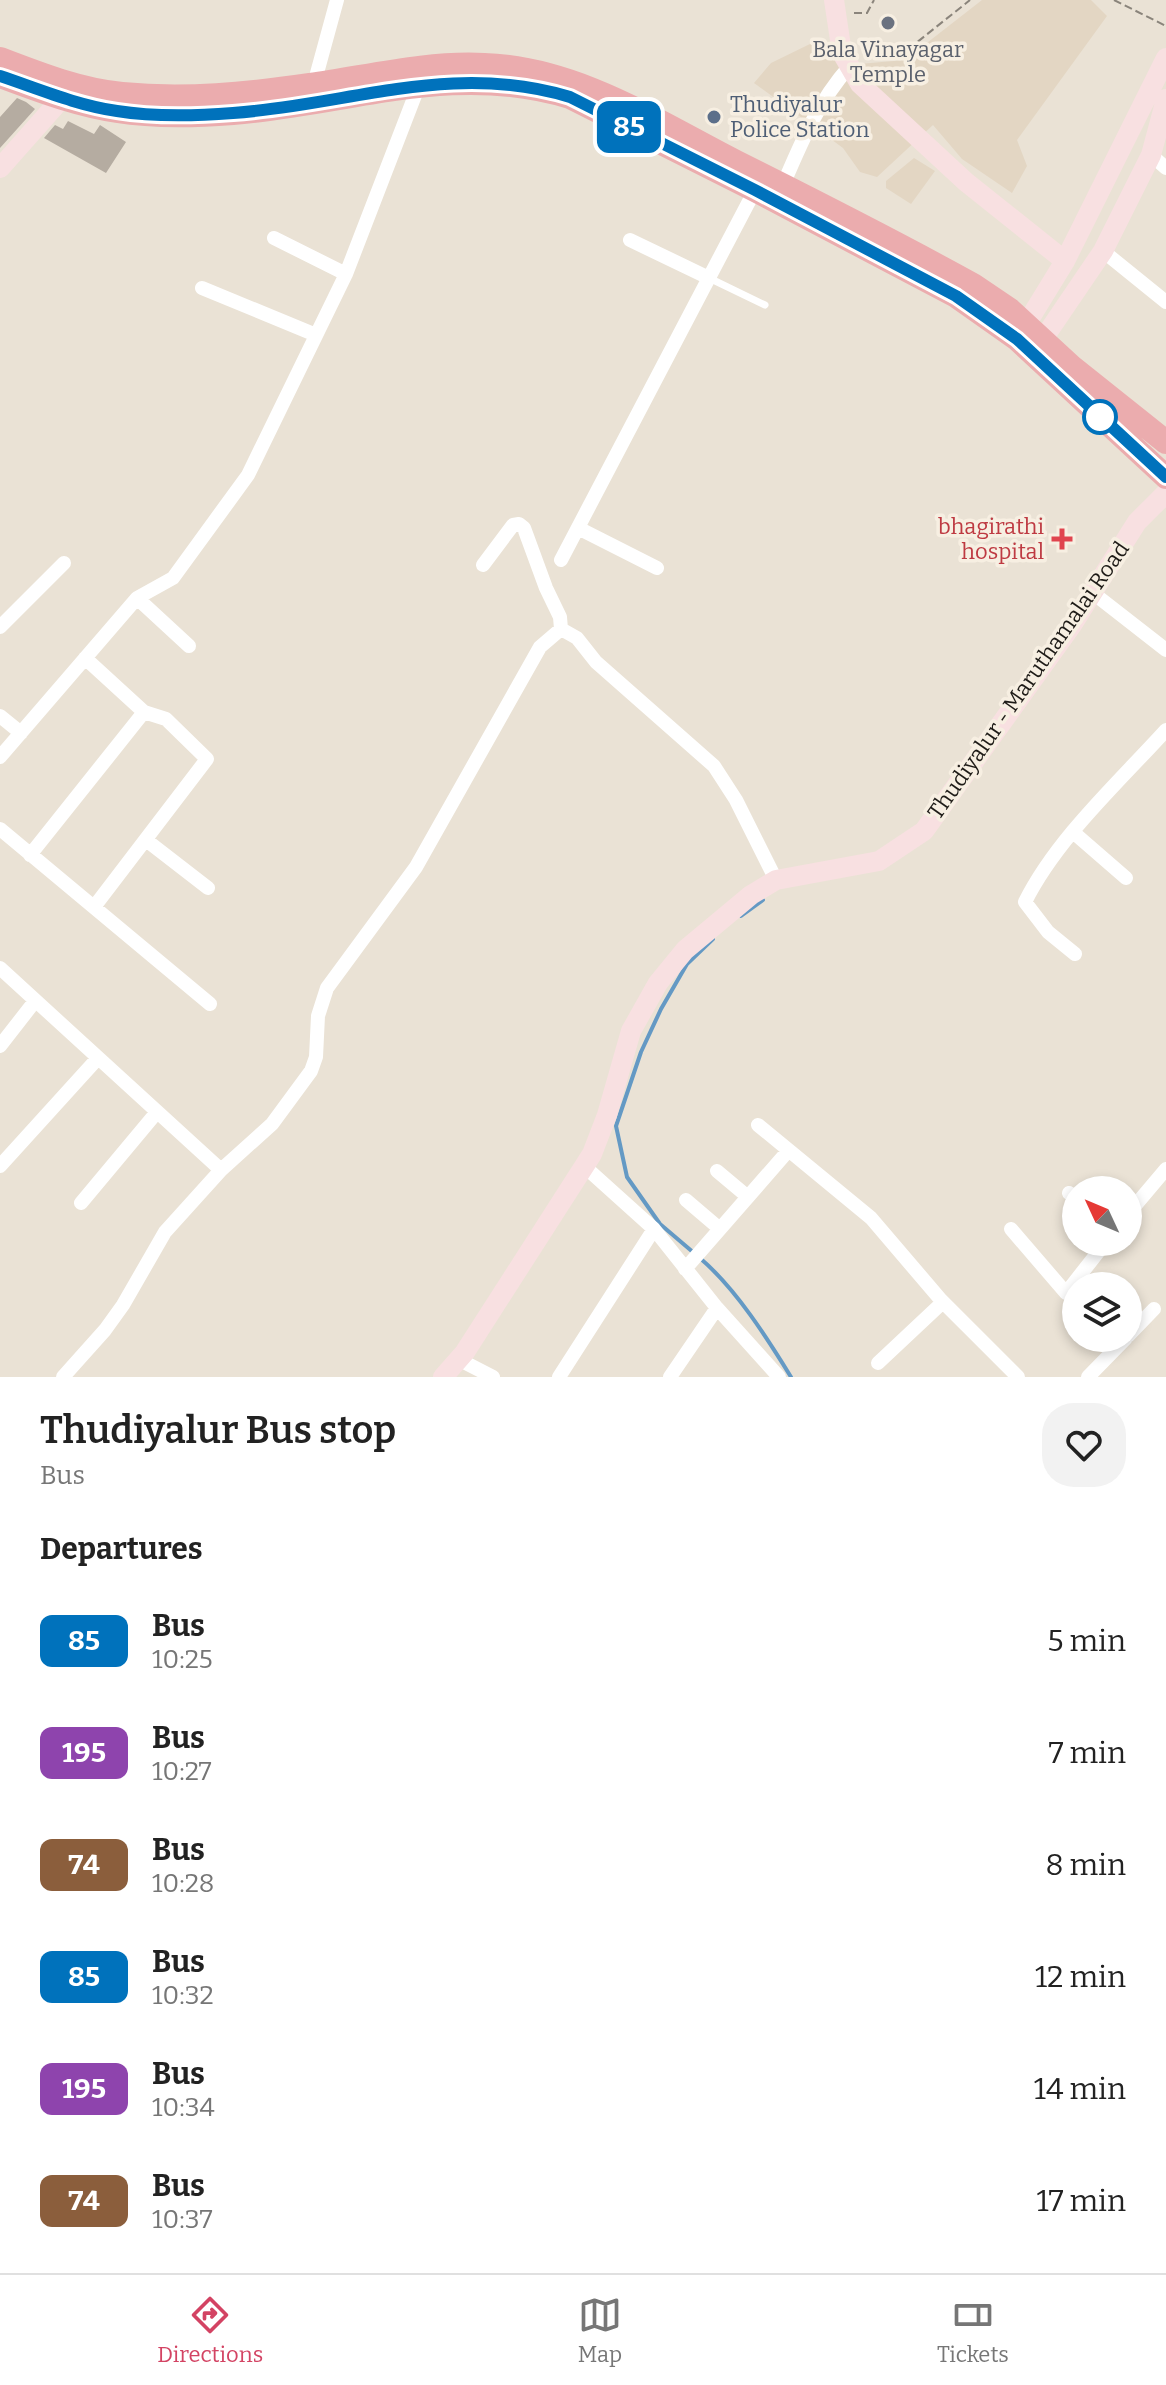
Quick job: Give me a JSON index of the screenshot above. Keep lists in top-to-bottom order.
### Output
{
  "streets": {
    "main road": ["Thudiyalur - Maruthamalai Road"]
  },
  "places": {
    "other": ["Bala Vinayagar Temple", "Thudiyalur Police Station"],
    "health": ["bhagirathi hospital"]
  },
  "lines": ["bus line 85"],
  "north": "top left",
  "page": {
    "on_map": "85",
    "heading": [
      ["Thudiyalur Bus stop", "Bus"],
      "Departures"
    ],
    "list": [
      {
        "mark": "85",
        "name": "Bus",
        "note": "10:25",
        "value": "5 min"
      },
      {
        "mark": "195",
        "name": "Bus",
        "note": "10:27",
        "value": "7 min"
      },
      {
        "mark": "74",
        "name": "Bus",
        "note": "10:28",
        "value": "8 min"
      },
      {
        "mark": "85",
        "name": "Bus",
        "note": "10:32",
        "value": "12 min"
      },
      {
        "mark": "195",
        "name": "Bus",
        "note": "10:34",
        "value": "14 min"
      },
      {
        "mark": "74",
        "name": "Bus",
        "note": "10:37",
        "value": "17 min"
      }
    ],
    "tabs": ["Directions", "Map", "Tickets"]
  }
}
